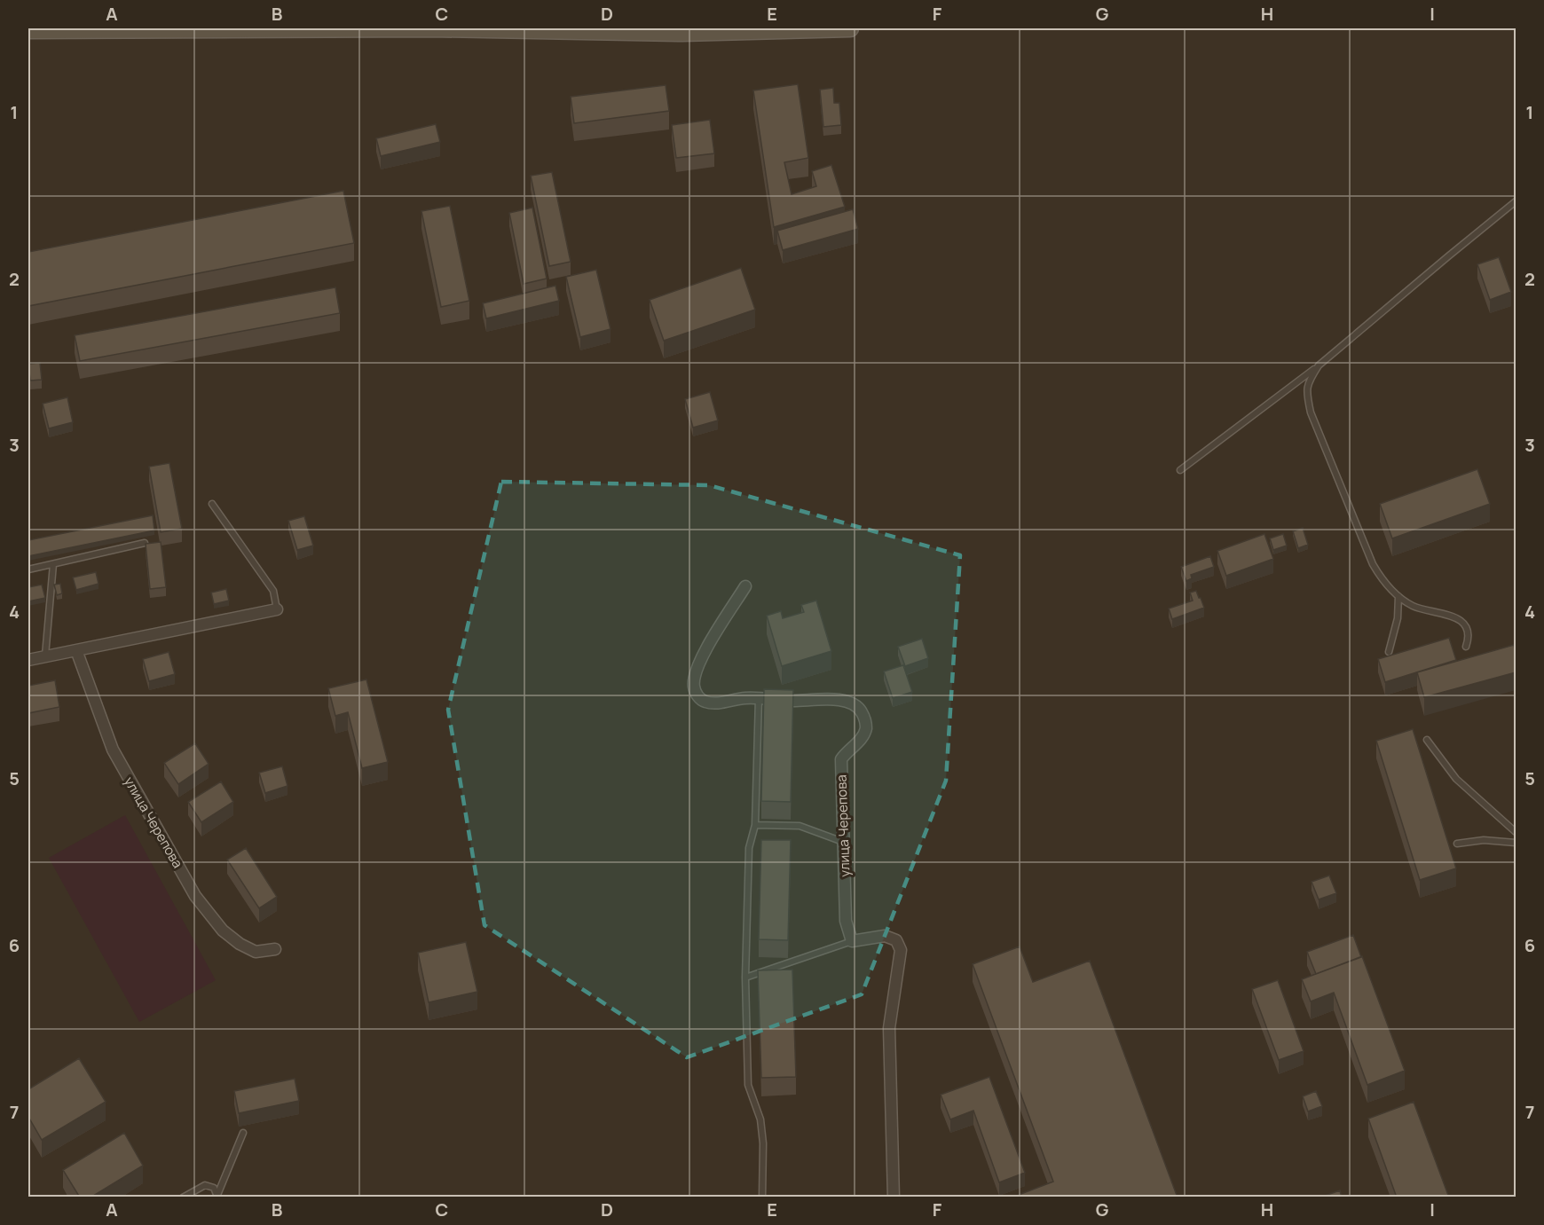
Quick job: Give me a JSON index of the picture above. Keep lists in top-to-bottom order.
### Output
{
  "streets": {
    "street": ["улица Черепова"]
  },
  "grid": {
    "columns": [
      "A",
      "B",
      "C",
      "D",
      "E",
      "F",
      "G",
      "H",
      "I"
    ],
    "rows": [
      "1",
      "2",
      "3",
      "4",
      "5",
      "6",
      "7"
    ]
  }
}
